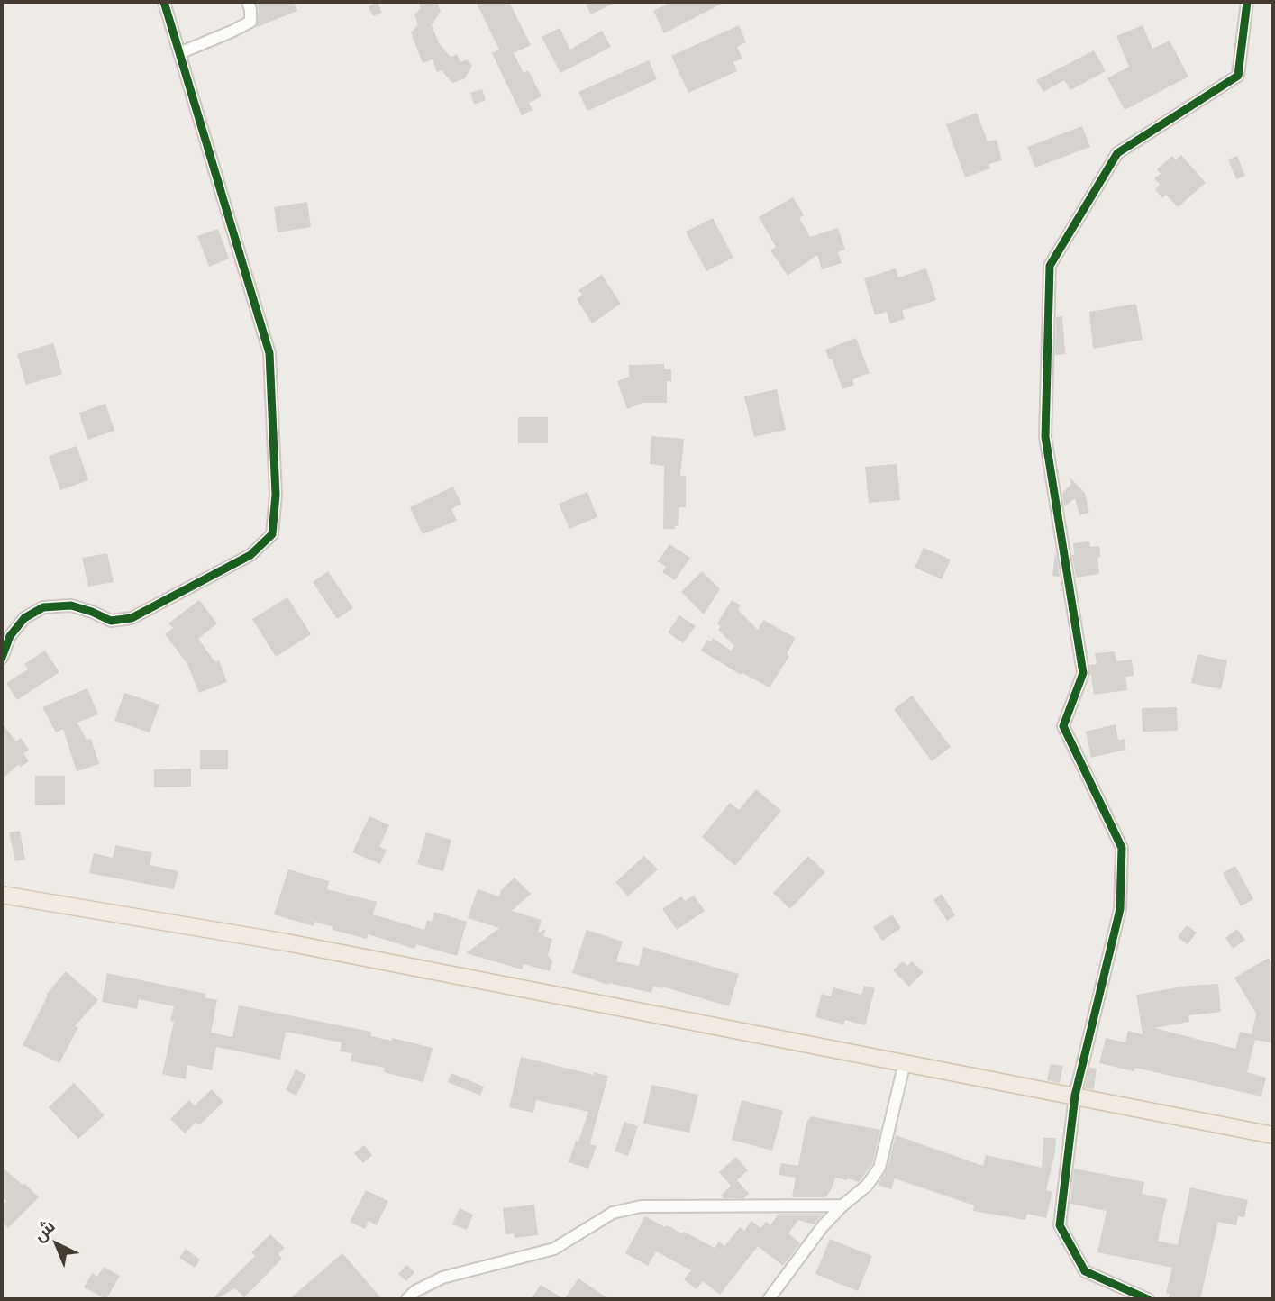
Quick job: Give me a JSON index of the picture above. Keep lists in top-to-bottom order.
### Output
{
  "north": "top left"
}
